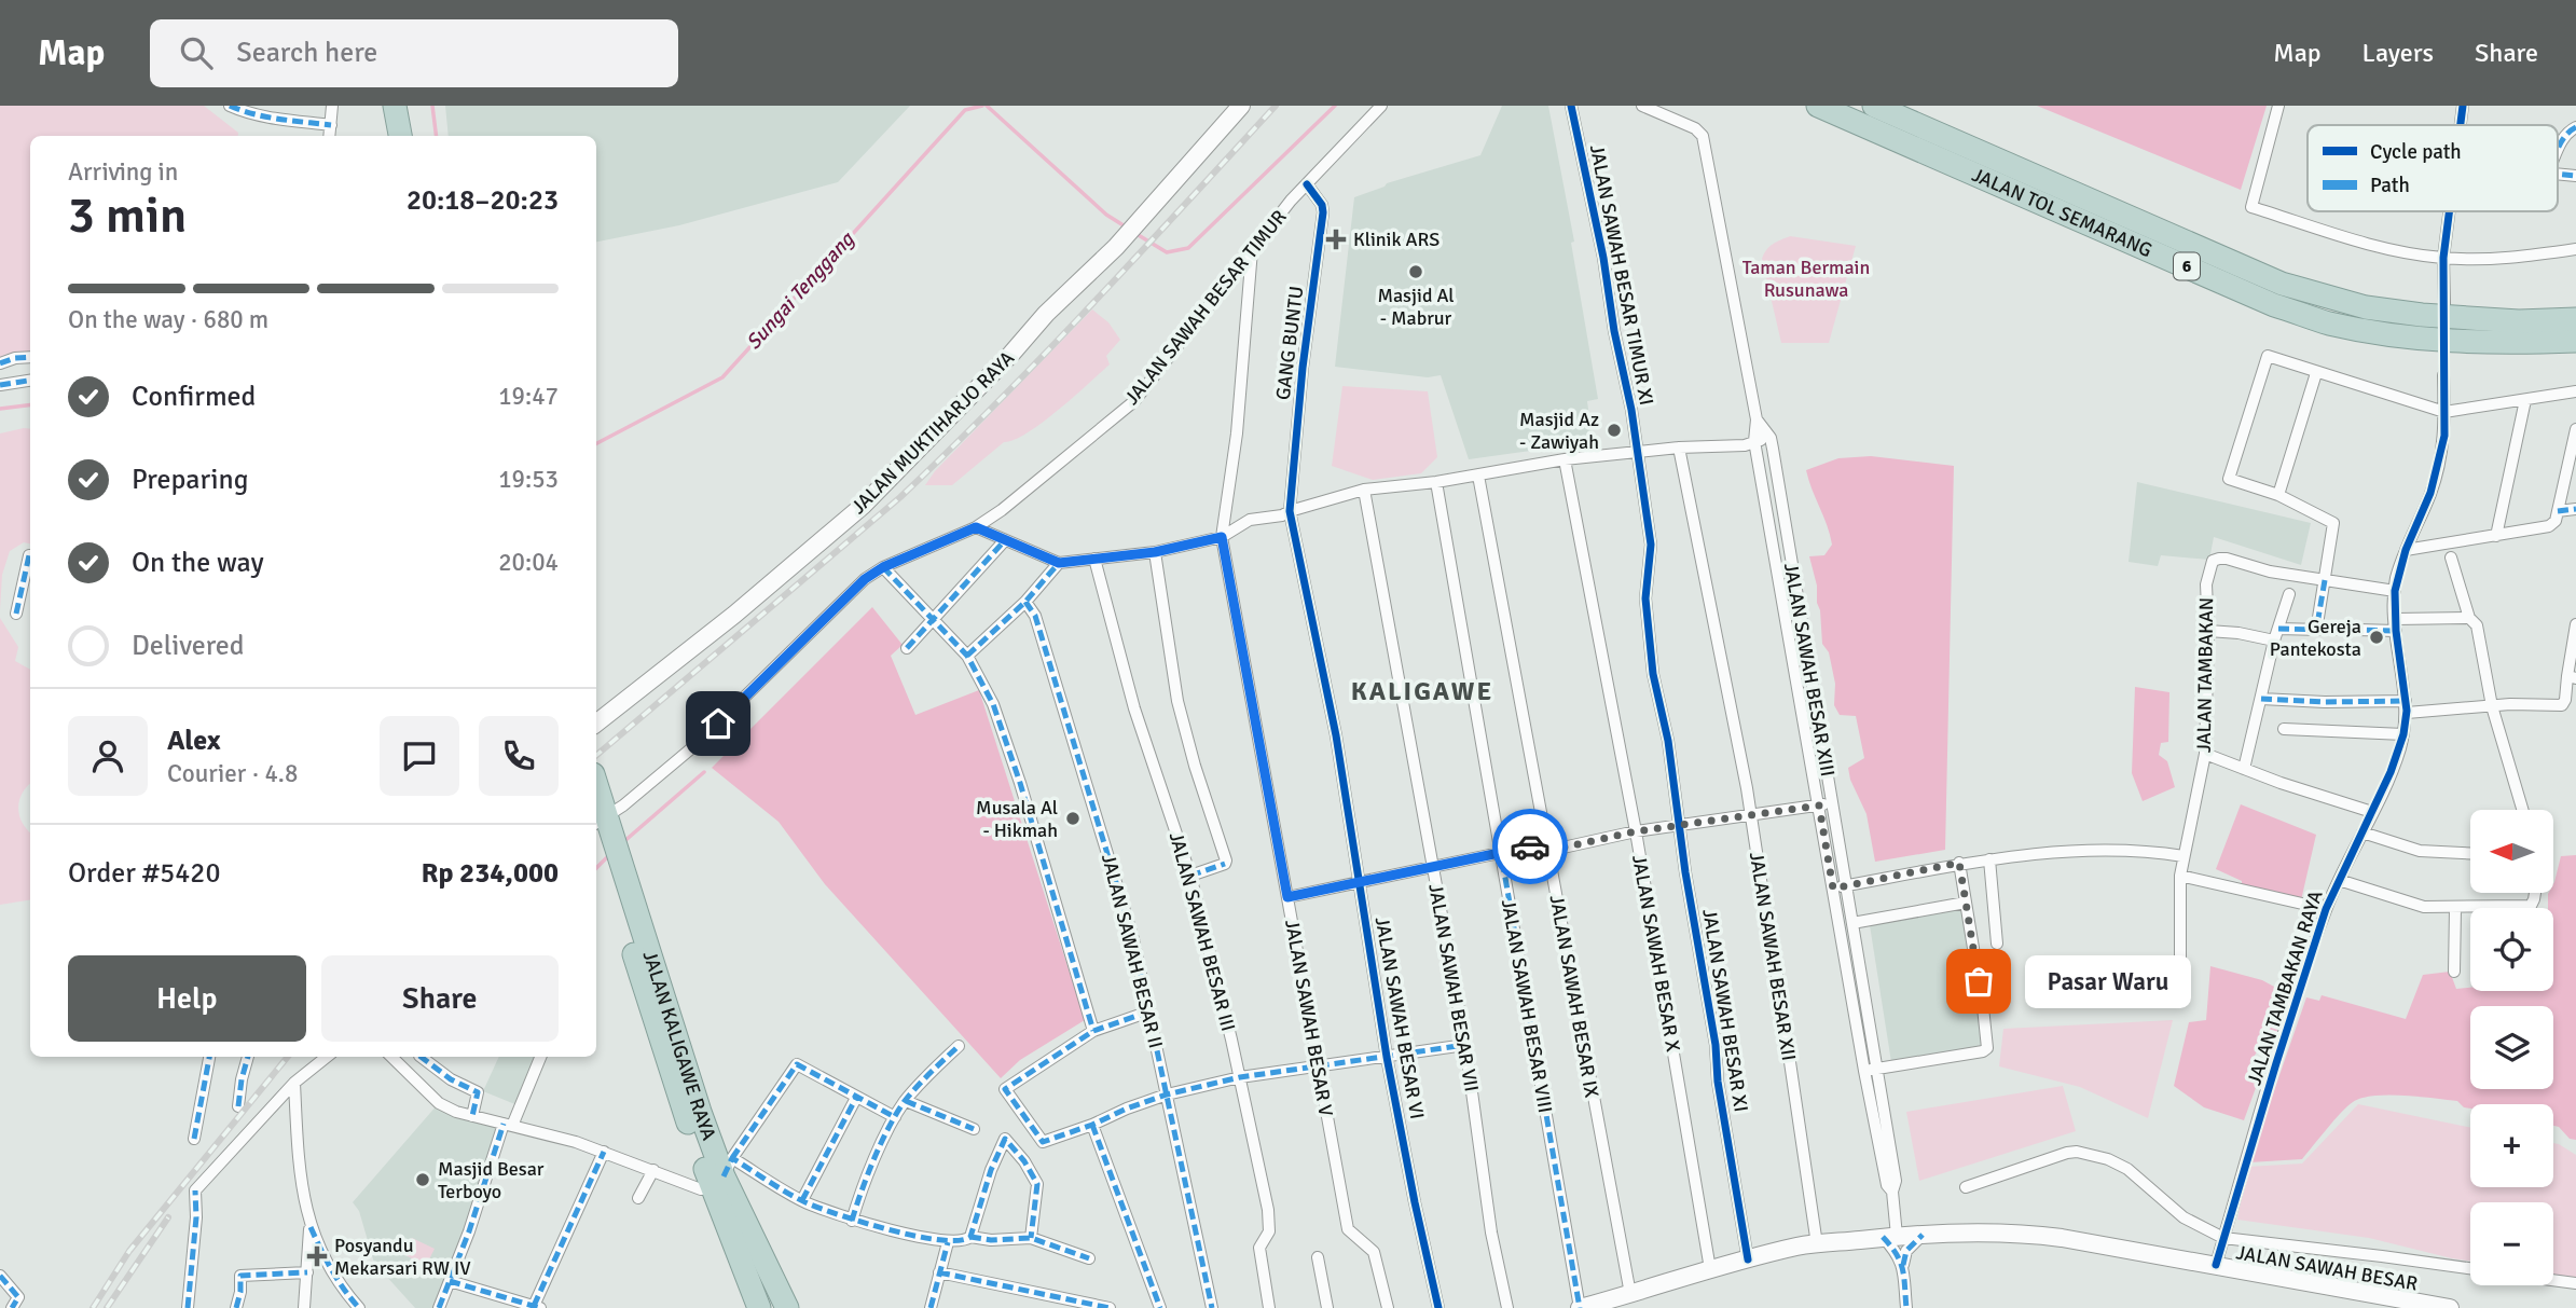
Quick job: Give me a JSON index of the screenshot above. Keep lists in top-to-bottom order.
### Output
{
  "streets": {
    "highway": ["JALAN TOL SEMARANG", "6", "JALAN KALIGAWE RAYA"],
    "street": [
      "JALAN SAWAH BESAR TIMUR XI",
      "JALAN SAWAH BESAR TIMUR",
      "GANG BUNTU",
      "JALAN MUKTIHARJO RAYA",
      "JALAN SAWAH BESAR XIII",
      "JALAN TAMBAKAN",
      "JALAN SAWAH BESAR III",
      "JALAN SAWAH BESAR II",
      "JALAN SAWAH BESAR X",
      "JALAN SAWAH BESAR XII",
      "JALAN SAWAH BESAR VII",
      "JALAN TAMBAKAN RAYA",
      "JALAN SAWAH BESAR IX",
      "JALAN SAWAH BESAR VIII",
      "JALAN SAWAH BESAR XI",
      "JALAN SAWAH BESAR V",
      "JALAN SAWAH BESAR VI",
      "JALAN SAWAH BESAR"
    ]
  },
  "crossings": [
    ["JALAN SAWAH BESAR TIMUR XI", "JALAN SAWAH BESAR XI"],
    ["JALAN SAWAH BESAR TIMUR", "GANG BUNTU"],
    ["JALAN SAWAH BESAR TIMUR", "JALAN SAWAH BESAR V"],
    ["JALAN SAWAH BESAR TIMUR", "JALAN KALIGAWE RAYA"],
    ["GANG BUNTU", "JALAN SAWAH BESAR VI"],
    ["JALAN SAWAH BESAR XIII", "JALAN SAWAH BESAR"],
    ["JALAN SAWAH BESAR X", "JALAN SAWAH BESAR"],
    ["JALAN SAWAH BESAR XII", "JALAN SAWAH BESAR"],
    ["JALAN TAMBAKAN RAYA", "JALAN SAWAH BESAR"],
    ["JALAN SAWAH BESAR IX", "JALAN SAWAH BESAR"],
    ["JALAN SAWAH BESAR VIII", "JALAN SAWAH BESAR"],
    ["JALAN SAWAH BESAR XI", "JALAN SAWAH BESAR"]
  ],
  "districts": ["KALIGAWE"],
  "water": ["Sungai Tenggang"],
  "parks": ["Taman Bermain Rusunawa"],
  "places": {
    "health": ["Klinik ARS", "Posyandu Mekarsari RW IV"],
    "other": [
      "Masjid Al - Mabrur",
      "Masjid Az - Zawiyah",
      "Gereja Pantekosta",
      "Musala Al - Hikmah",
      "Pasar Waru",
      "Masjid Besar Terboyo"
    ]
  },
  "legend": ["Cycle path", "Path"],
  "north": "left",
  "page": {
    "header": "Map",
    "search": "Search here",
    "nav": ["Map", "Layers", "Share"],
    "heading": ["3 min", "Arriving in", "20:18–20:23"],
    "panel": [
      "Alex",
      "Courier · 4.8",
      "Order #5420",
      "Rp 234,000"
    ],
    "bar": "On the way · 680 m",
    "list": [
      ["Confirmed", "19:47"],
      ["Preparing", "19:53"],
      ["On the way", "20:04"],
      "Delivered"
    ],
    "map_buttons": ["+", "−"],
    "buttons": ["Help", "Share"],
    "bubble": "Pasar Waru"
  }
}
